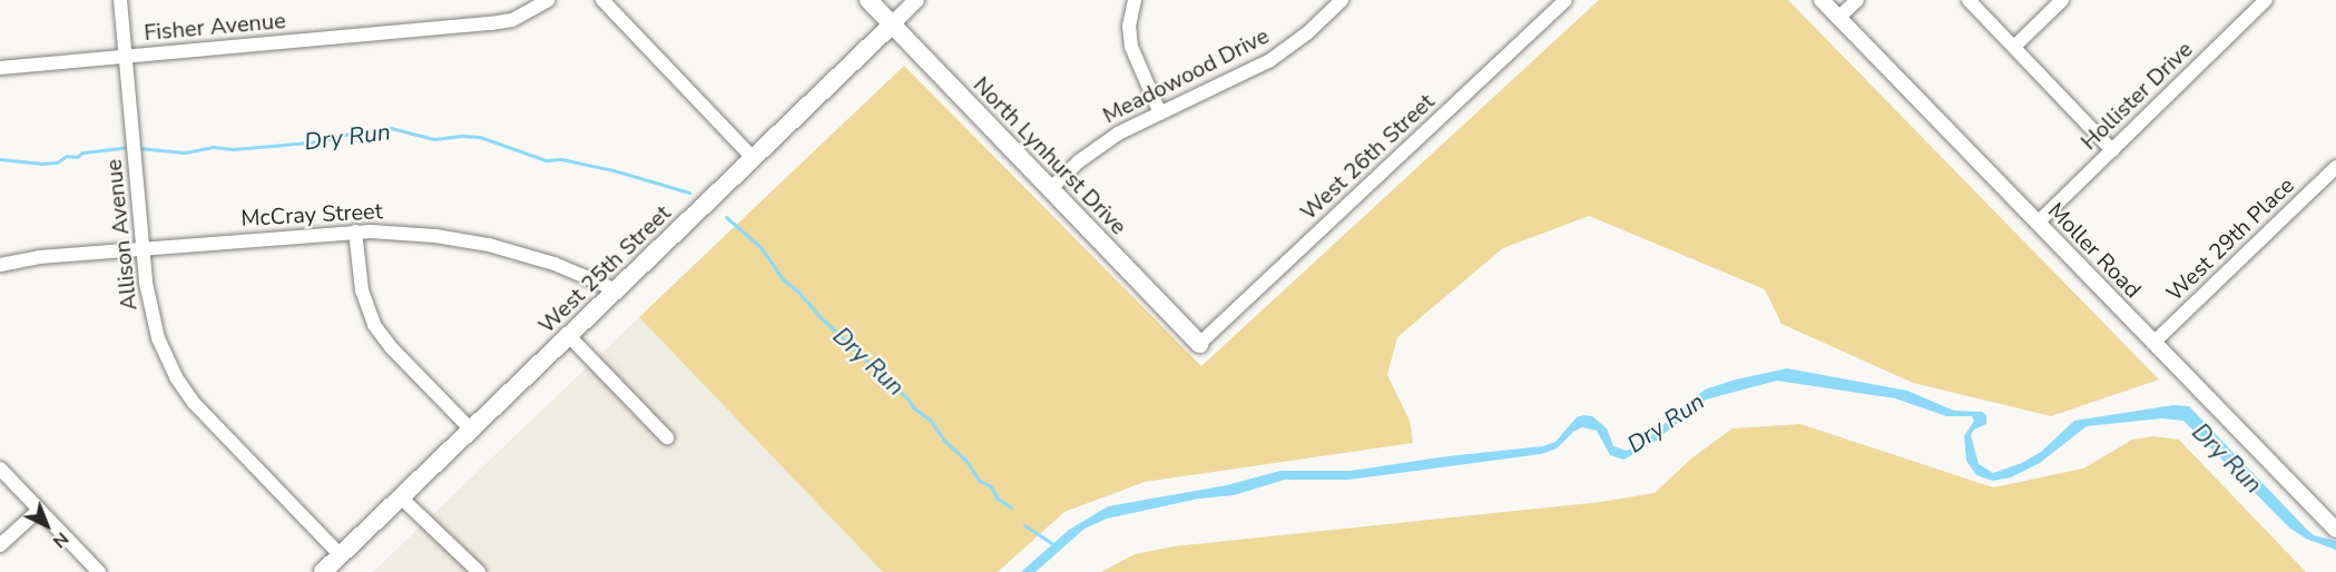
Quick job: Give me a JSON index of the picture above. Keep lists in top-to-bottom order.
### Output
{
  "streets": {
    "main road": ["North Lynhurst Drive", "West 25th Street"],
    "street": [
      "Fisher Avenue",
      "Meadowood Drive",
      "Hollister Drive",
      "West 26th Street",
      "McCray Street",
      "Allison Avenue",
      "West 29th Place",
      "Moller Road"
    ]
  },
  "crossings": [
    ["Fisher Avenue", "Allison Avenue"],
    ["Meadowood Drive", "North Lynhurst Drive"],
    ["Hollister Drive", "Moller Road"],
    ["North Lynhurst Drive", "West 26th Street"],
    ["North Lynhurst Drive", "West 25th Street"],
    ["McCray Street", "Allison Avenue"],
    ["McCray Street", "West 25th Street"],
    ["Allison Avenue", "West 25th Street"],
    ["West 29th Place", "Moller Road"]
  ],
  "water": ["Dry Run"],
  "north": "bottom right"
}
